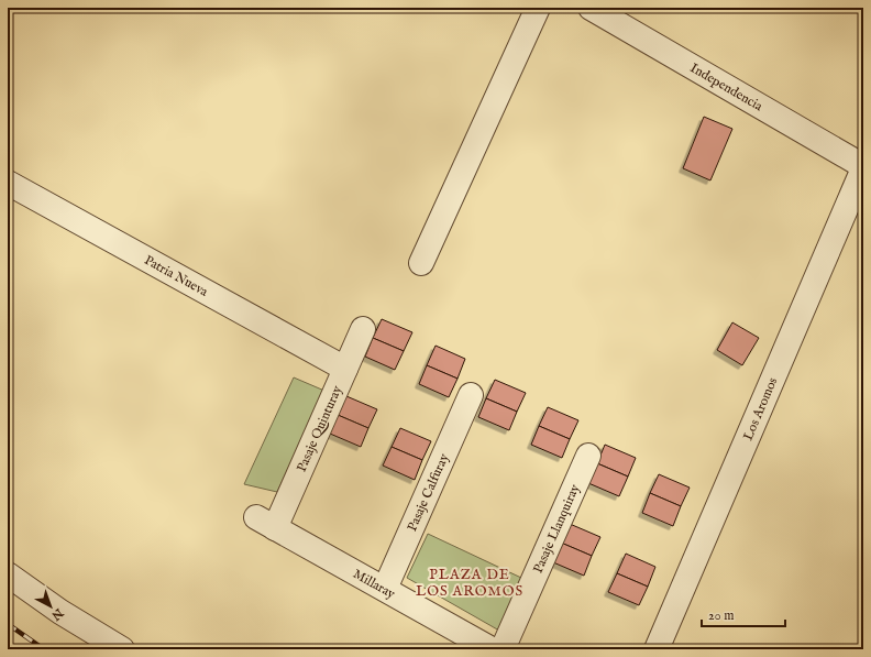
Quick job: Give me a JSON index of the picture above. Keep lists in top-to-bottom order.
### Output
{
  "streets": {
    "street": [
      "Independencia",
      "Patria Nueva",
      "Los Aromos",
      "Pasaje Quinturay",
      "Pasaje Calfuray",
      "Pasaje Llanquiray",
      "Millaray"
    ]
  },
  "crossings": [
    ["Independencia", "Los Aromos"],
    ["Patria Nueva", "Pasaje Quinturay"],
    ["Pasaje Quinturay", "Millaray"],
    ["Pasaje Calfuray", "Millaray"]
  ],
  "districts": ["PLAZA DE LOS AROMOS"],
  "scale_bar": "20 m",
  "north": "bottom right"
}
